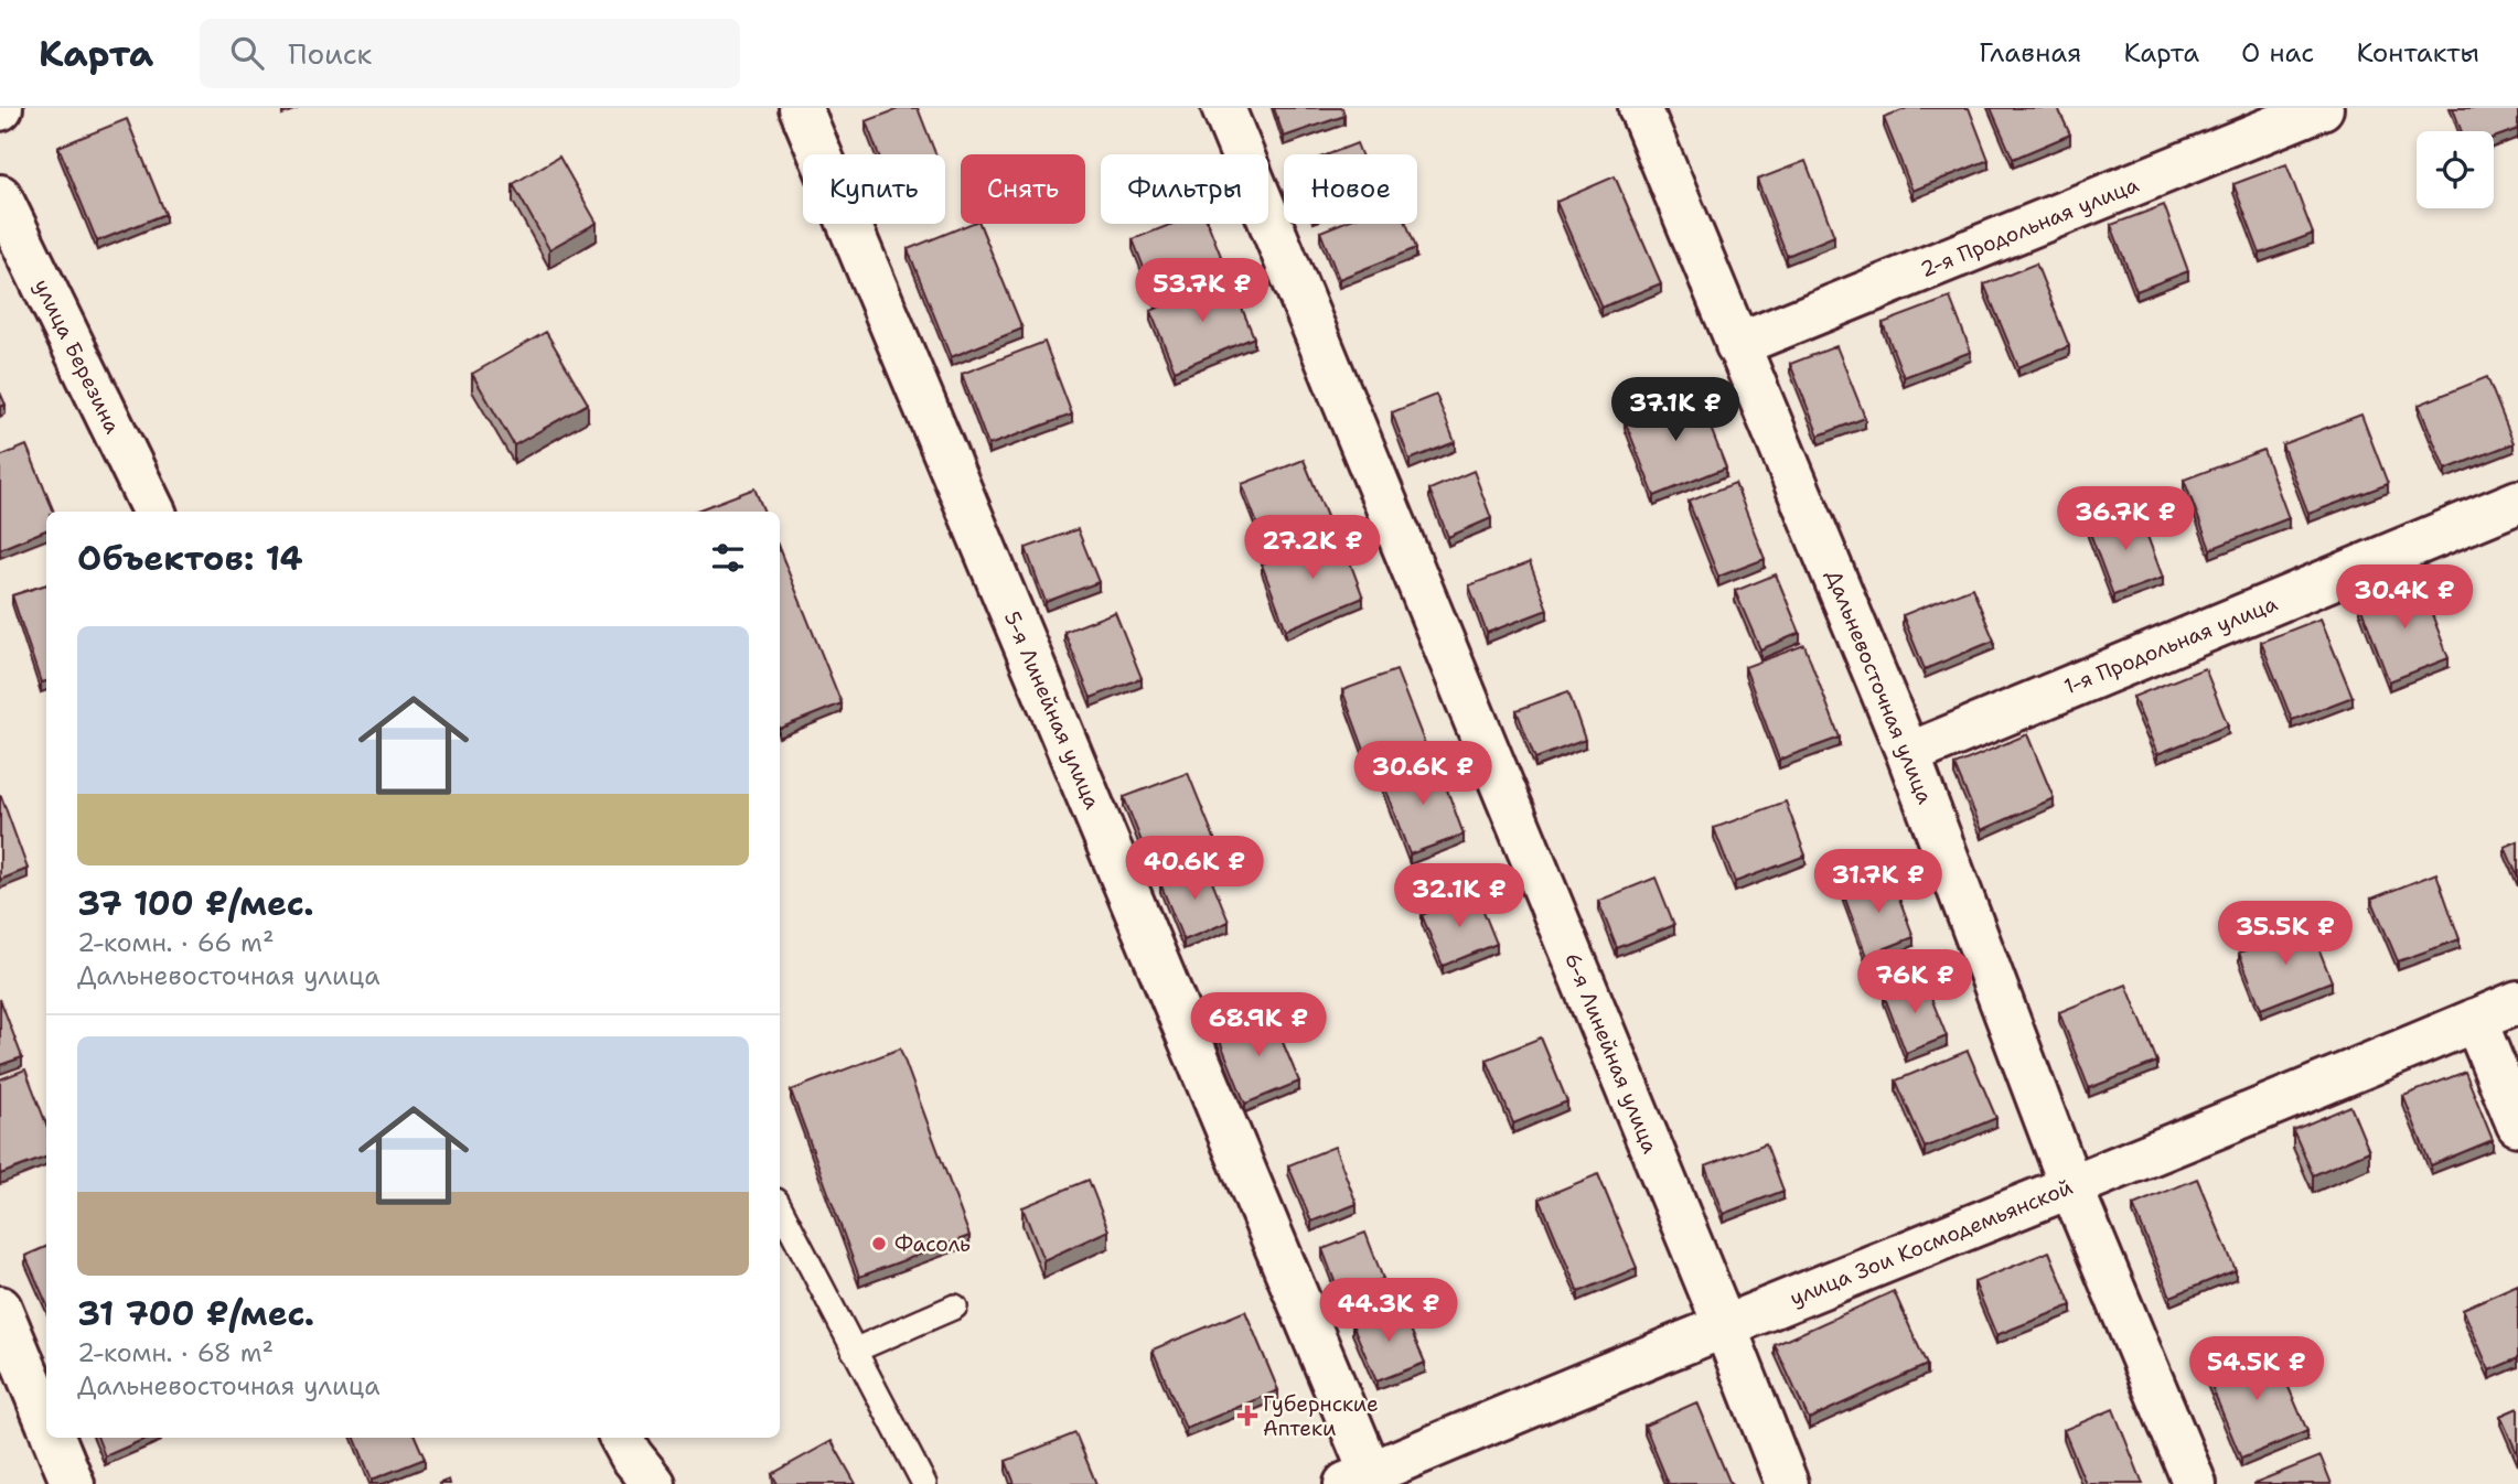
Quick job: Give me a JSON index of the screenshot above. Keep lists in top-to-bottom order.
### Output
{
  "streets": {
    "street": [
      "2-я Продольная улица",
      "улица Березина",
      "1-я Продольная улица",
      "Дальневосточная улица",
      "5-я Линейная улица",
      "6-я Линейная улица",
      "улица Зои Космодемьянской"
    ]
  },
  "crossings": [
    ["2-я Продольная улица", "Дальневосточная улица"],
    ["1-я Продольная улица", "Дальневосточная улица"],
    ["Дальневосточная улица", "улица Зои Космодемьянской"],
    ["5-я Линейная улица", "улица Зои Космодемьянской"],
    ["6-я Линейная улица", "улица Зои Космодемьянской"]
  ],
  "places": {
    "other": ["Фасоль"],
    "health": ["Губернские Аптеки"]
  },
  "page": {
    "header": "Карта",
    "search": "Поиск",
    "nav": [
      "Главная",
      "Карта",
      "О нас",
      "Контакты"
    ],
    "chip": [
      "Купить",
      "Снять",
      "Фильтры",
      "Новое"
    ],
    "price": [
      "53.7K ₽",
      "37.1K ₽",
      "36.7K ₽",
      "27.2K ₽",
      "30.4K ₽",
      "30.6K ₽",
      "40.6K ₽",
      "31.7K ₽",
      "32.1K ₽",
      "35.5K ₽",
      "76K ₽",
      "68.9K ₽",
      "44.3K ₽",
      "54.5K ₽"
    ],
    "heading": "Объектов: 14",
    "list": [
      {
        "name": "37 100 ₽/мес.",
        "note": "2-комн. · 66 m² · Дальневосточная улица"
      },
      {
        "name": "31 700 ₽/мес.",
        "note": "2-комн. · 68 m² · Дальневосточная улица"
      }
    ]
  }
}
